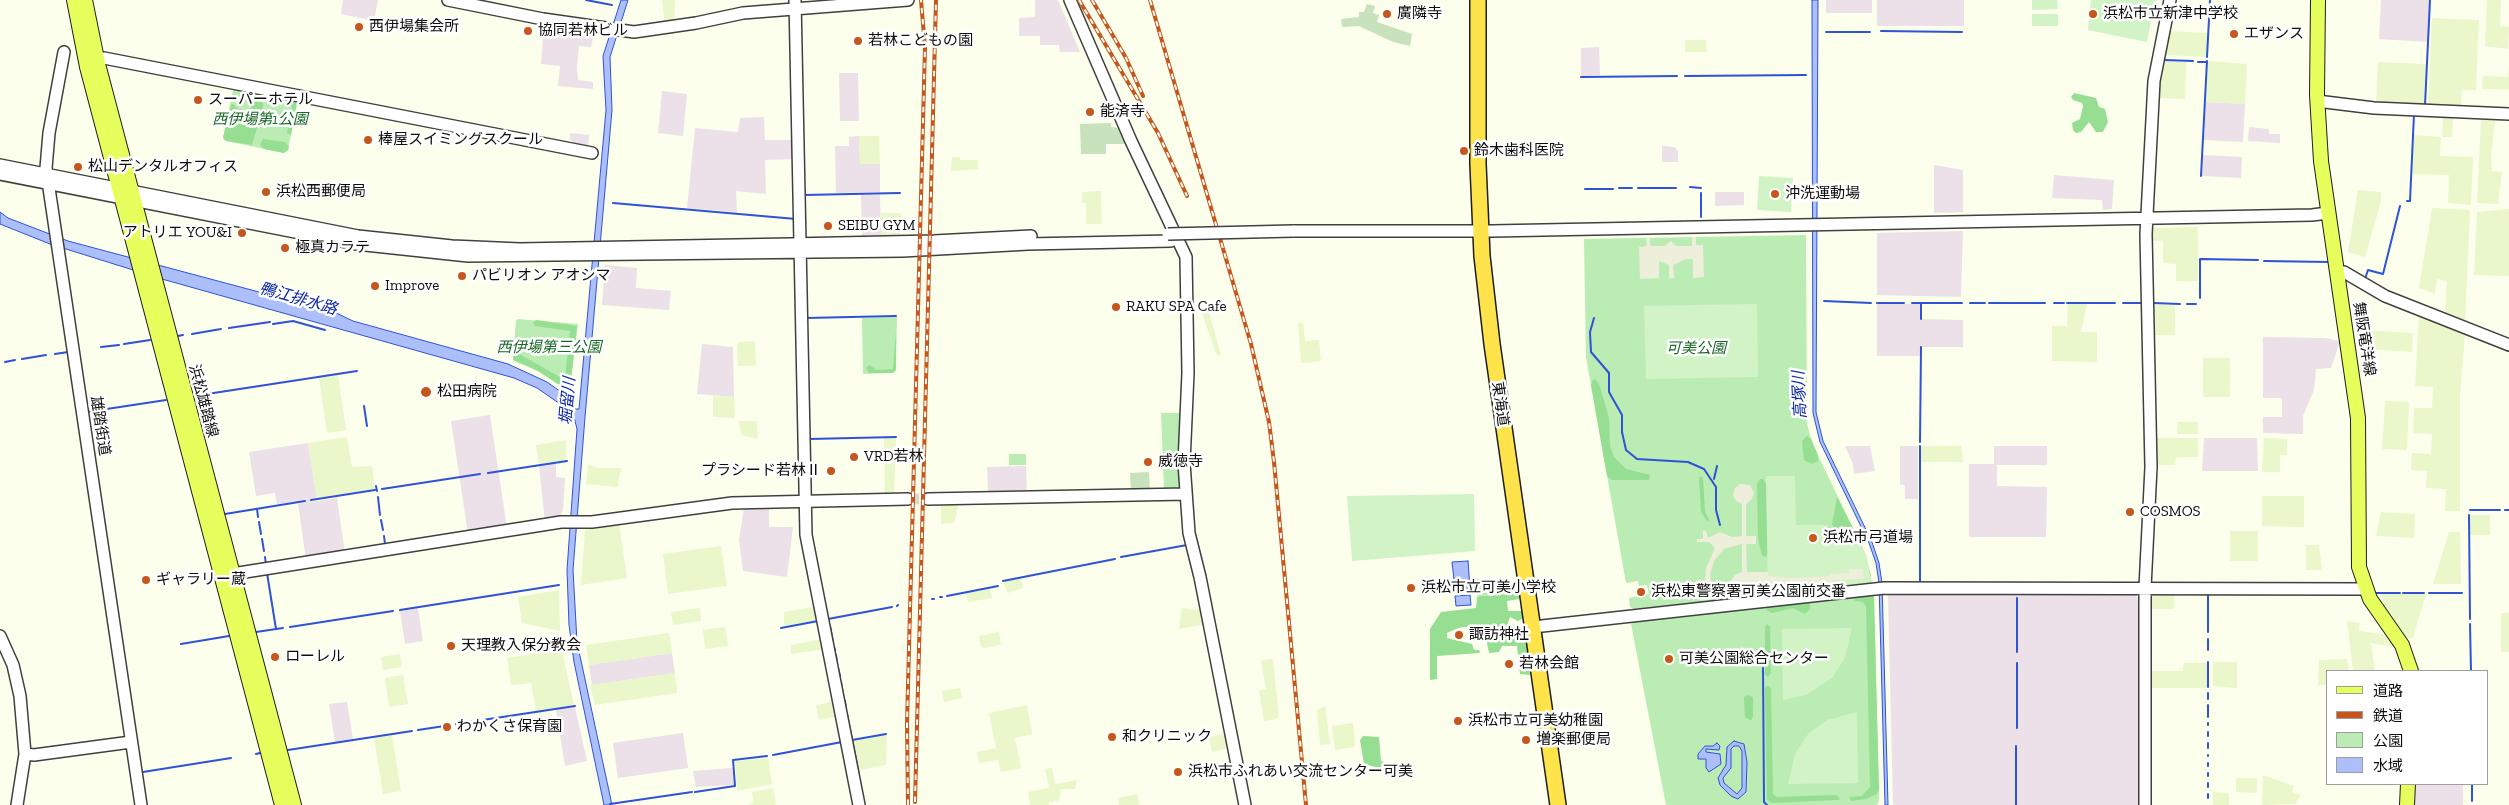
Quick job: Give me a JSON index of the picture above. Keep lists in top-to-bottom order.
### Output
{
  "streets": {
    "highway": ["東海道"],
    "main road": ["舞阪竜洋線", "浜松雄踏線"],
    "street": ["雄踏街道"]
  },
  "water": ["鴨江排水路", "高塚川", "堀留川"],
  "parks": ["西伊場第1公園", "西伊場第三公園", "可美公園"],
  "places": [
    "廣隣寺",
    "浜松市立新津中学校",
    "西伊場集会所",
    "協同若林ビル",
    "エザンス",
    "若林こどもの園",
    "スーパーホテル",
    "能済寺",
    "棒屋スイミングスクール",
    "鈴木歯科医院",
    "松山デンタルオフィス",
    "浜松西郵便局",
    "沖洗運動場",
    "SEIBU GYM",
    "アトリエ YOU&I",
    "極真カラテ",
    "パビリオン アオシマ",
    "Improve",
    "RAKU SPA Cafe",
    "松田病院",
    "VRD若林",
    "威徳寺",
    "プラシード若林Ⅱ",
    "COSMOS",
    "浜松市弓道場",
    "ギャラリー蔵",
    "浜松市立可美小学校",
    "浜松東警察署可美公園前交番",
    "諏訪神社",
    "天理教入保分教会",
    "ローレル",
    "可美公園総合センター",
    "若林会館",
    "浜松市立可美幼稚園",
    "わかくさ保育園",
    "和クリニック",
    "増楽郵便局",
    "浜松市ふれあい交流センター可美"
  ],
  "legend": [
    "道路",
    "鉄道",
    "公園",
    "水域"
  ]
}
